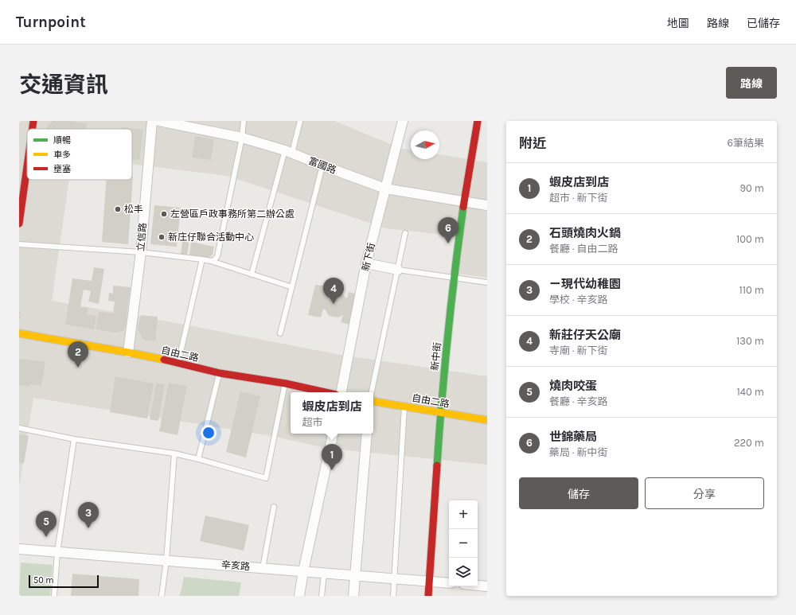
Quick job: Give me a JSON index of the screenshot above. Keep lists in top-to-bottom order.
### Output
{
  "streets": {
    "street": [
      "富國路",
      "立信路",
      "新下街",
      "自由二路",
      "新中街",
      "辛亥路"
    ]
  },
  "crossings": [
    ["富國路", "新下街"],
    ["富國路", "新中街"],
    ["立信路", "自由二路"],
    ["自由二路", "新中街"],
    ["新中街", "辛亥路"]
  ],
  "places": ["松丰", "左營區戶政事務所第二辦公處", "新庄仔聯合活動中心"],
  "legend": ["順暢", "車多", "壅塞"],
  "scale_bar": "50 m",
  "north": "right",
  "page": {
    "header": "Turnpoint",
    "nav": ["地圖", "路線", "已儲存"],
    "title": "交通資訊",
    "buttons": [
      "路線",
      ["儲存", "分享"]
    ],
    "heading": ["附近", "6筆結果"],
    "list": [
      {
        "mark": "1",
        "name": "蝦皮店到店",
        "note": "超市 · 新下街",
        "value": "90 m"
      },
      {
        "mark": "2",
        "name": "石頭燒肉火鍋",
        "note": "餐廳 · 自由二路",
        "value": "100 m"
      },
      {
        "mark": "3",
        "name": "ㄧ現代幼稚園",
        "note": "學校 · 辛亥路",
        "value": "110 m"
      },
      {
        "mark": "4",
        "name": "新莊仔天公廟",
        "note": "寺廟 · 新下街",
        "value": "130 m"
      },
      {
        "mark": "5",
        "name": "燒肉咬蛋",
        "note": "餐廳 · 辛亥路",
        "value": "140 m"
      },
      {
        "mark": "6",
        "name": "世錦藥局",
        "note": "藥局 · 新中街",
        "value": "220 m"
      }
    ],
    "pins": [
      "6",
      "4",
      "2",
      "1",
      "3",
      "5"
    ],
    "popup": ["蝦皮店到店", "超市"],
    "map_buttons": ["+", "−"],
    "scale": "50 m"
  }
}
